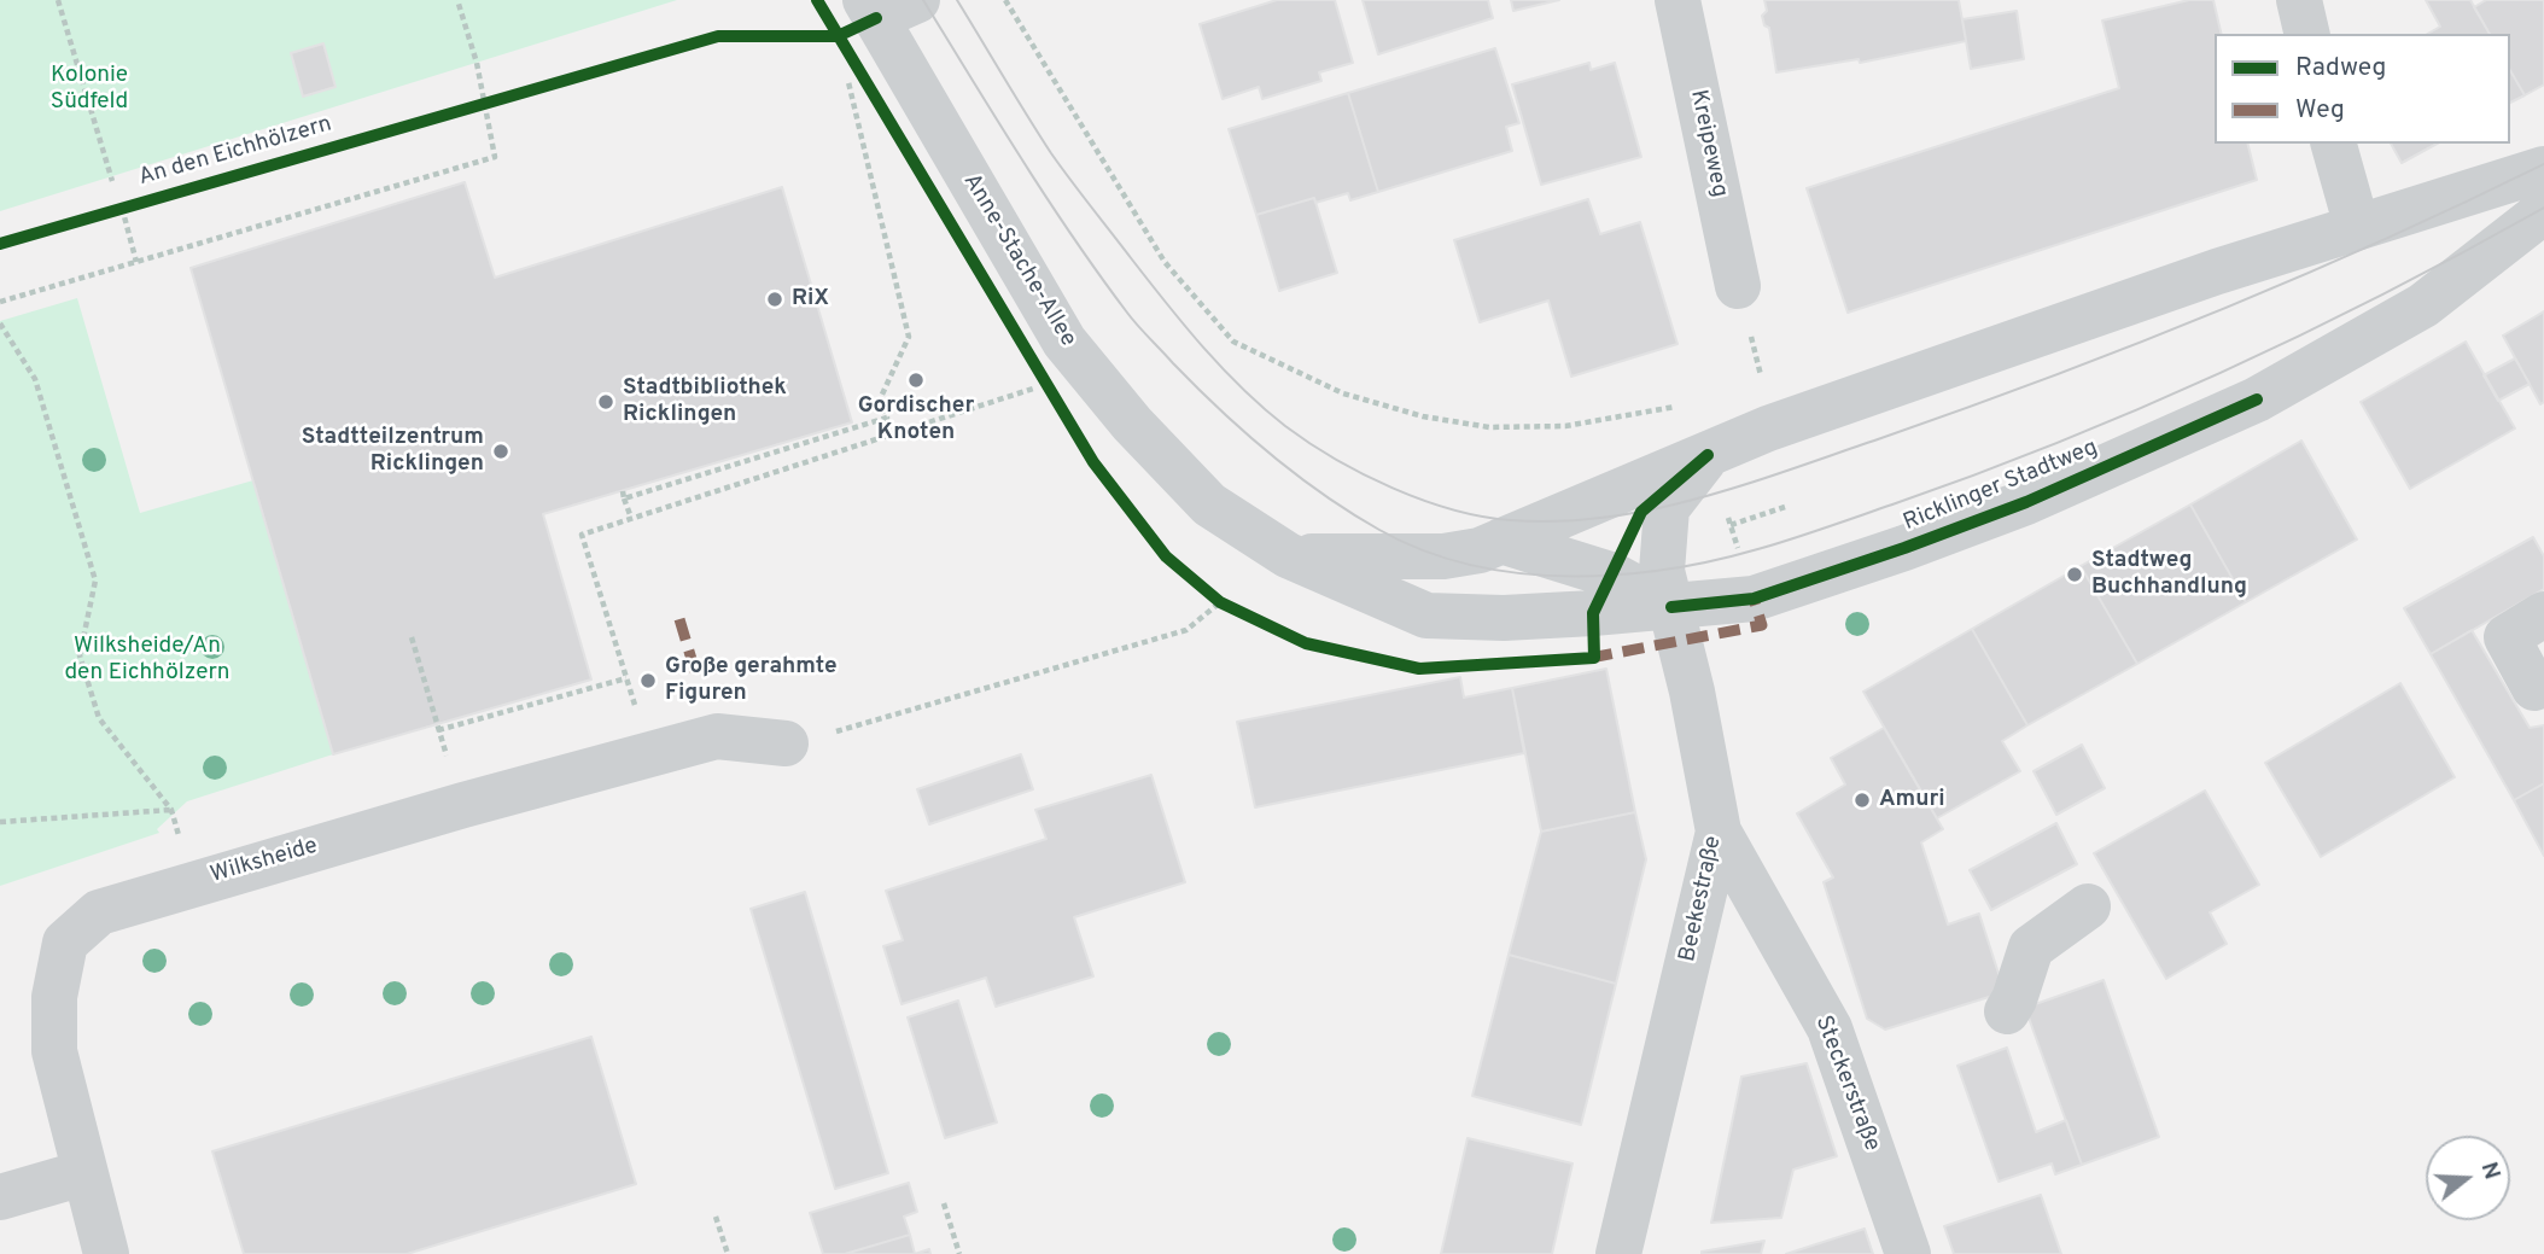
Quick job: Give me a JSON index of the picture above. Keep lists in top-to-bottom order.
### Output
{
  "streets": {
    "street": [
      "Kreipeweg",
      "Anne-Stache-Allee",
      "Ricklinger Stadtweg",
      "Wilksheide",
      "Beekestraße",
      "Steckerstraße"
    ],
    "cycle path": ["An den Eichhölzern"]
  },
  "crossings": [
    ["Anne-Stache-Allee", "Ricklinger Stadtweg"],
    ["Anne-Stache-Allee", "Beekestraße"],
    ["Beekestraße", "Steckerstraße"]
  ],
  "parks": ["Kolonie Südfeld", "Wilksheide/An den Eichhölzern"],
  "places": [
    "RiX",
    "Gordischer Knoten",
    "Stadtbibliothek Ricklingen",
    "Stadtteilzentrum Ricklingen",
    "Stadtweg Buchhandlung",
    "Große gerahmte Figuren",
    "Amuri"
  ],
  "legend": ["Radweg", "Weg"],
  "north": "right"
}
